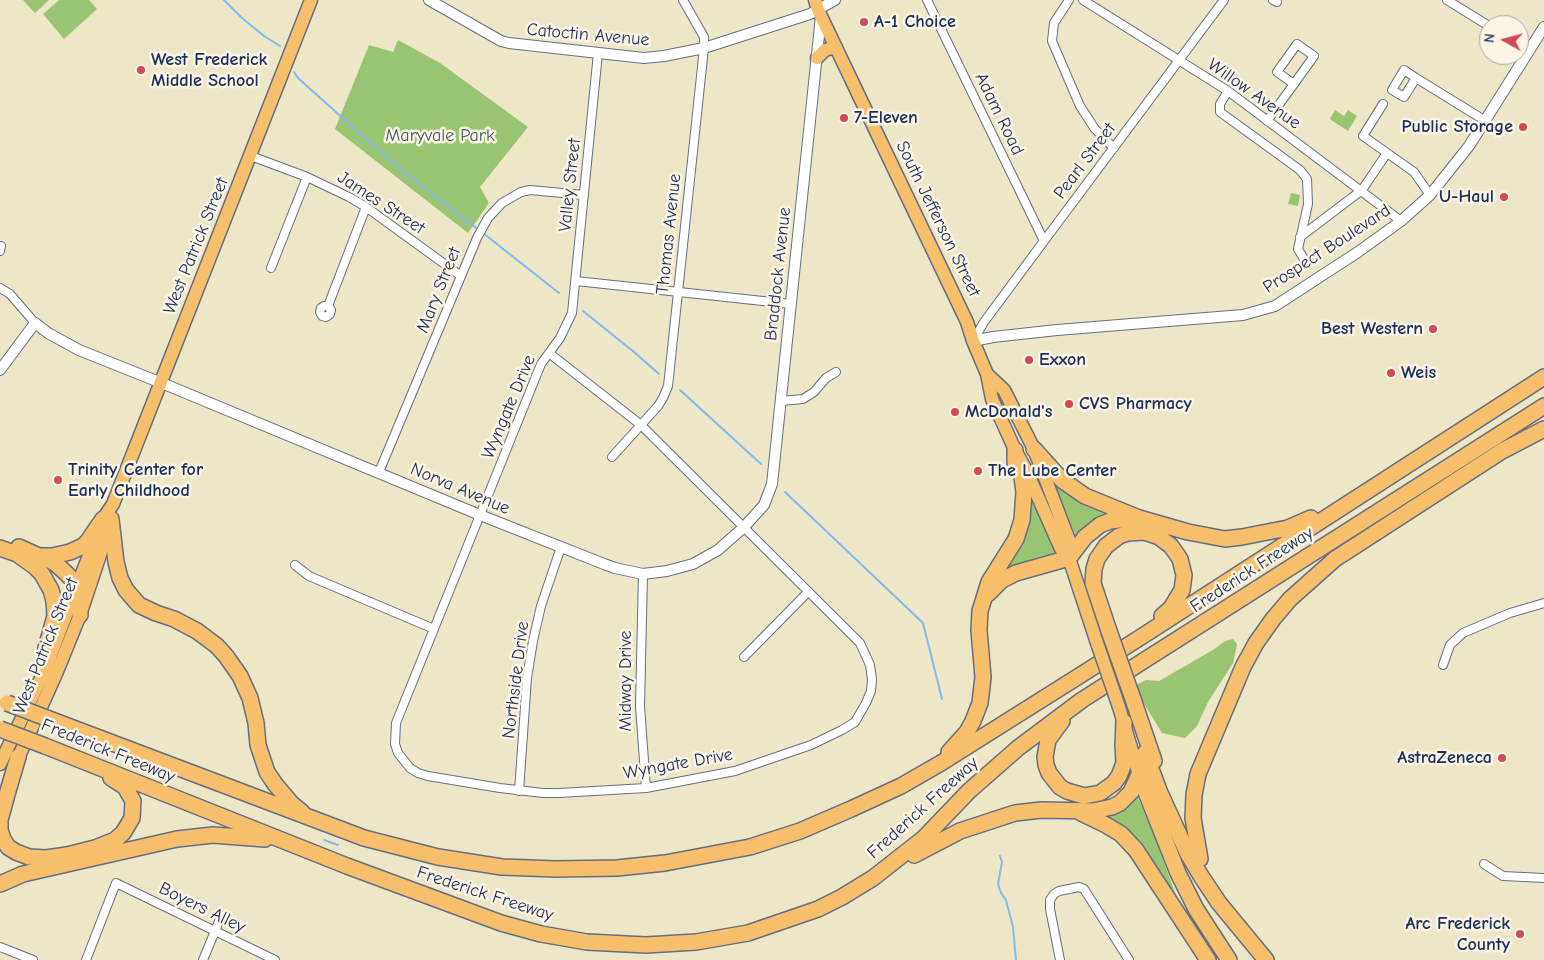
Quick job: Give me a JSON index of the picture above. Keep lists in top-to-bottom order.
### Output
{
  "streets": {
    "highway": ["Frederick Freeway"],
    "main road": ["South Jefferson Street", "West Patrick Street"],
    "street": [
      "Catoctin Avenue",
      "Willow Avenue",
      "Adam Road",
      "Pearl Street",
      "Valley Street",
      "James Street",
      "Thomas Avenue",
      "Prospect Boulevard",
      "Braddock Avenue",
      "Mary Street",
      "Wyngate Drive",
      "Norva Avenue",
      "Northside Drive",
      "Midway Drive",
      "Boyers Alley"
    ]
  },
  "crossings": [
    ["Catoctin Avenue", "Valley Street"],
    ["Catoctin Avenue", "South Jefferson Street"],
    ["Catoctin Avenue", "Thomas Avenue"],
    ["Catoctin Avenue", "Braddock Avenue"],
    ["Willow Avenue", "Pearl Street"],
    ["Willow Avenue", "Prospect Boulevard"],
    ["Adam Road", "Pearl Street"],
    ["Pearl Street", "South Jefferson Street"],
    ["Pearl Street", "Prospect Boulevard"],
    ["Valley Street", "Mary Street"],
    ["Valley Street", "Wyngate Drive"],
    ["James Street", "West Patrick Street"],
    ["James Street", "Mary Street"],
    ["South Jefferson Street", "Prospect Boulevard"],
    ["South Jefferson Street", "Braddock Avenue"],
    ["Thomas Avenue", "Wyngate Drive"],
    ["West Patrick Street", "Norva Avenue"],
    ["Braddock Avenue", "Wyngate Drive"],
    ["Braddock Avenue", "Norva Avenue"],
    ["Mary Street", "Norva Avenue"],
    ["Wyngate Drive", "Norva Avenue"],
    ["Wyngate Drive", "Northside Drive"],
    ["Wyngate Drive", "Midway Drive"],
    ["Norva Avenue", "Northside Drive"],
    ["Norva Avenue", "Midway Drive"]
  ],
  "parks": ["Maryvale Park"],
  "places": [
    "A-1 Choice",
    "West Frederick Middle School",
    "7-Eleven",
    "Public Storage",
    "U-Haul",
    "Best Western",
    "Exxon",
    "Weis",
    "CVS Pharmacy",
    "McDonald's",
    "The Lube Center",
    "Trinity Center for Early Childhood",
    "AstraZeneca",
    "Arc Frederick County"
  ],
  "north": "left"
}
